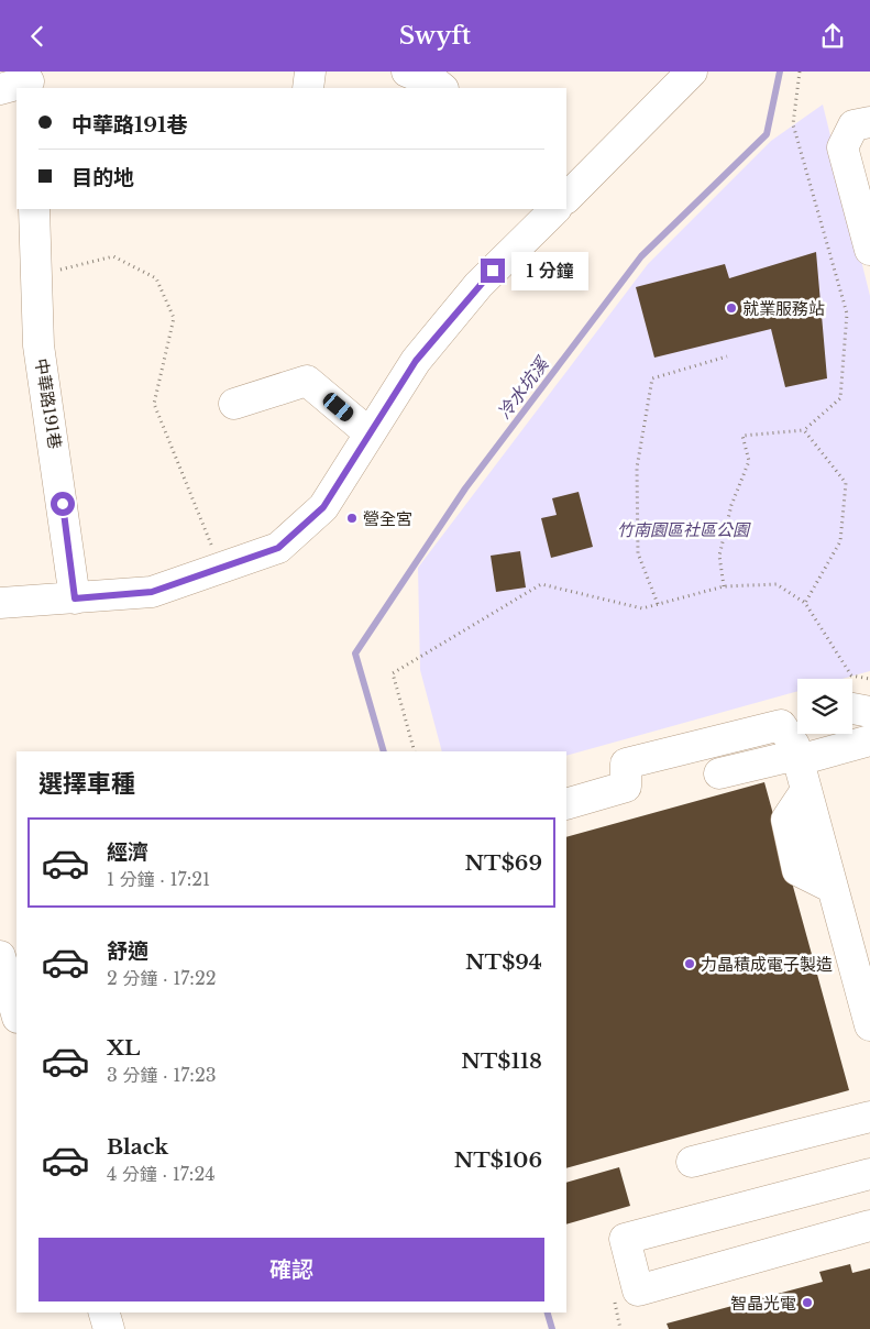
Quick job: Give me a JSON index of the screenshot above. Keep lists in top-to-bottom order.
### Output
{
  "streets": {
    "lane": ["中華路191巷"]
  },
  "water": ["冷水坑溪"],
  "parks": ["竹南園區社區公園"],
  "places": [
    "就業服務站",
    "營全宮",
    "力晶積成電子製造",
    "智晶光電"
  ],
  "page": {
    "header": "Swyft",
    "banner": ["中華路191巷", "目的地"],
    "bubble": "1 分鐘",
    "heading": "選擇車種",
    "list": [
      {
        "name": "經濟",
        "note": "1 分鐘 · 17:21",
        "value": "NT$69"
      },
      {
        "name": "舒適",
        "note": "2 分鐘 · 17:22",
        "value": "NT$94"
      },
      {
        "name": "XL",
        "note": "3 分鐘 · 17:23",
        "value": "NT$118"
      },
      {
        "name": "Black",
        "note": "4 分鐘 · 17:24",
        "value": "NT$106"
      }
    ],
    "buttons": "確認"
  }
}
